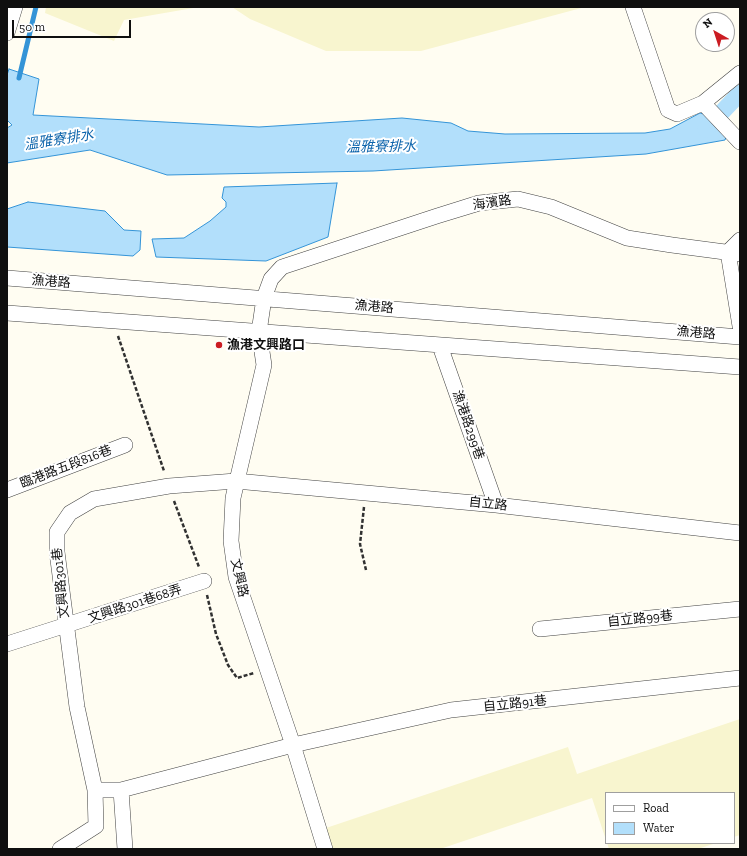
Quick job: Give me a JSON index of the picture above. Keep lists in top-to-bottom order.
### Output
{
  "streets": {
    "street": [
      "海濱路",
      "漁港路",
      "漁港路299巷",
      "臨港路五段816巷",
      "自立路",
      "文興路",
      "文興路301巷",
      "文興路301巷68弄",
      "自立路99巷",
      "自立路91巷"
    ]
  },
  "crossings": [
    ["海濱路", "漁港路"],
    ["海濱路", "文興路"],
    ["漁港路", "文興路"],
    ["漁港路299巷", "自立路"],
    ["自立路", "文興路"],
    ["自立路", "文興路301巷"],
    ["文興路", "文興路301巷"],
    ["文興路", "自立路91巷"],
    ["文興路301巷", "文興路301巷68弄"],
    ["文興路301巷", "自立路91巷"]
  ],
  "water": ["溫雅寮排水"],
  "places": ["漁港文興路口"],
  "legend": ["Road", "Water"],
  "scale_bar": "50 m",
  "north": "top left"
}
